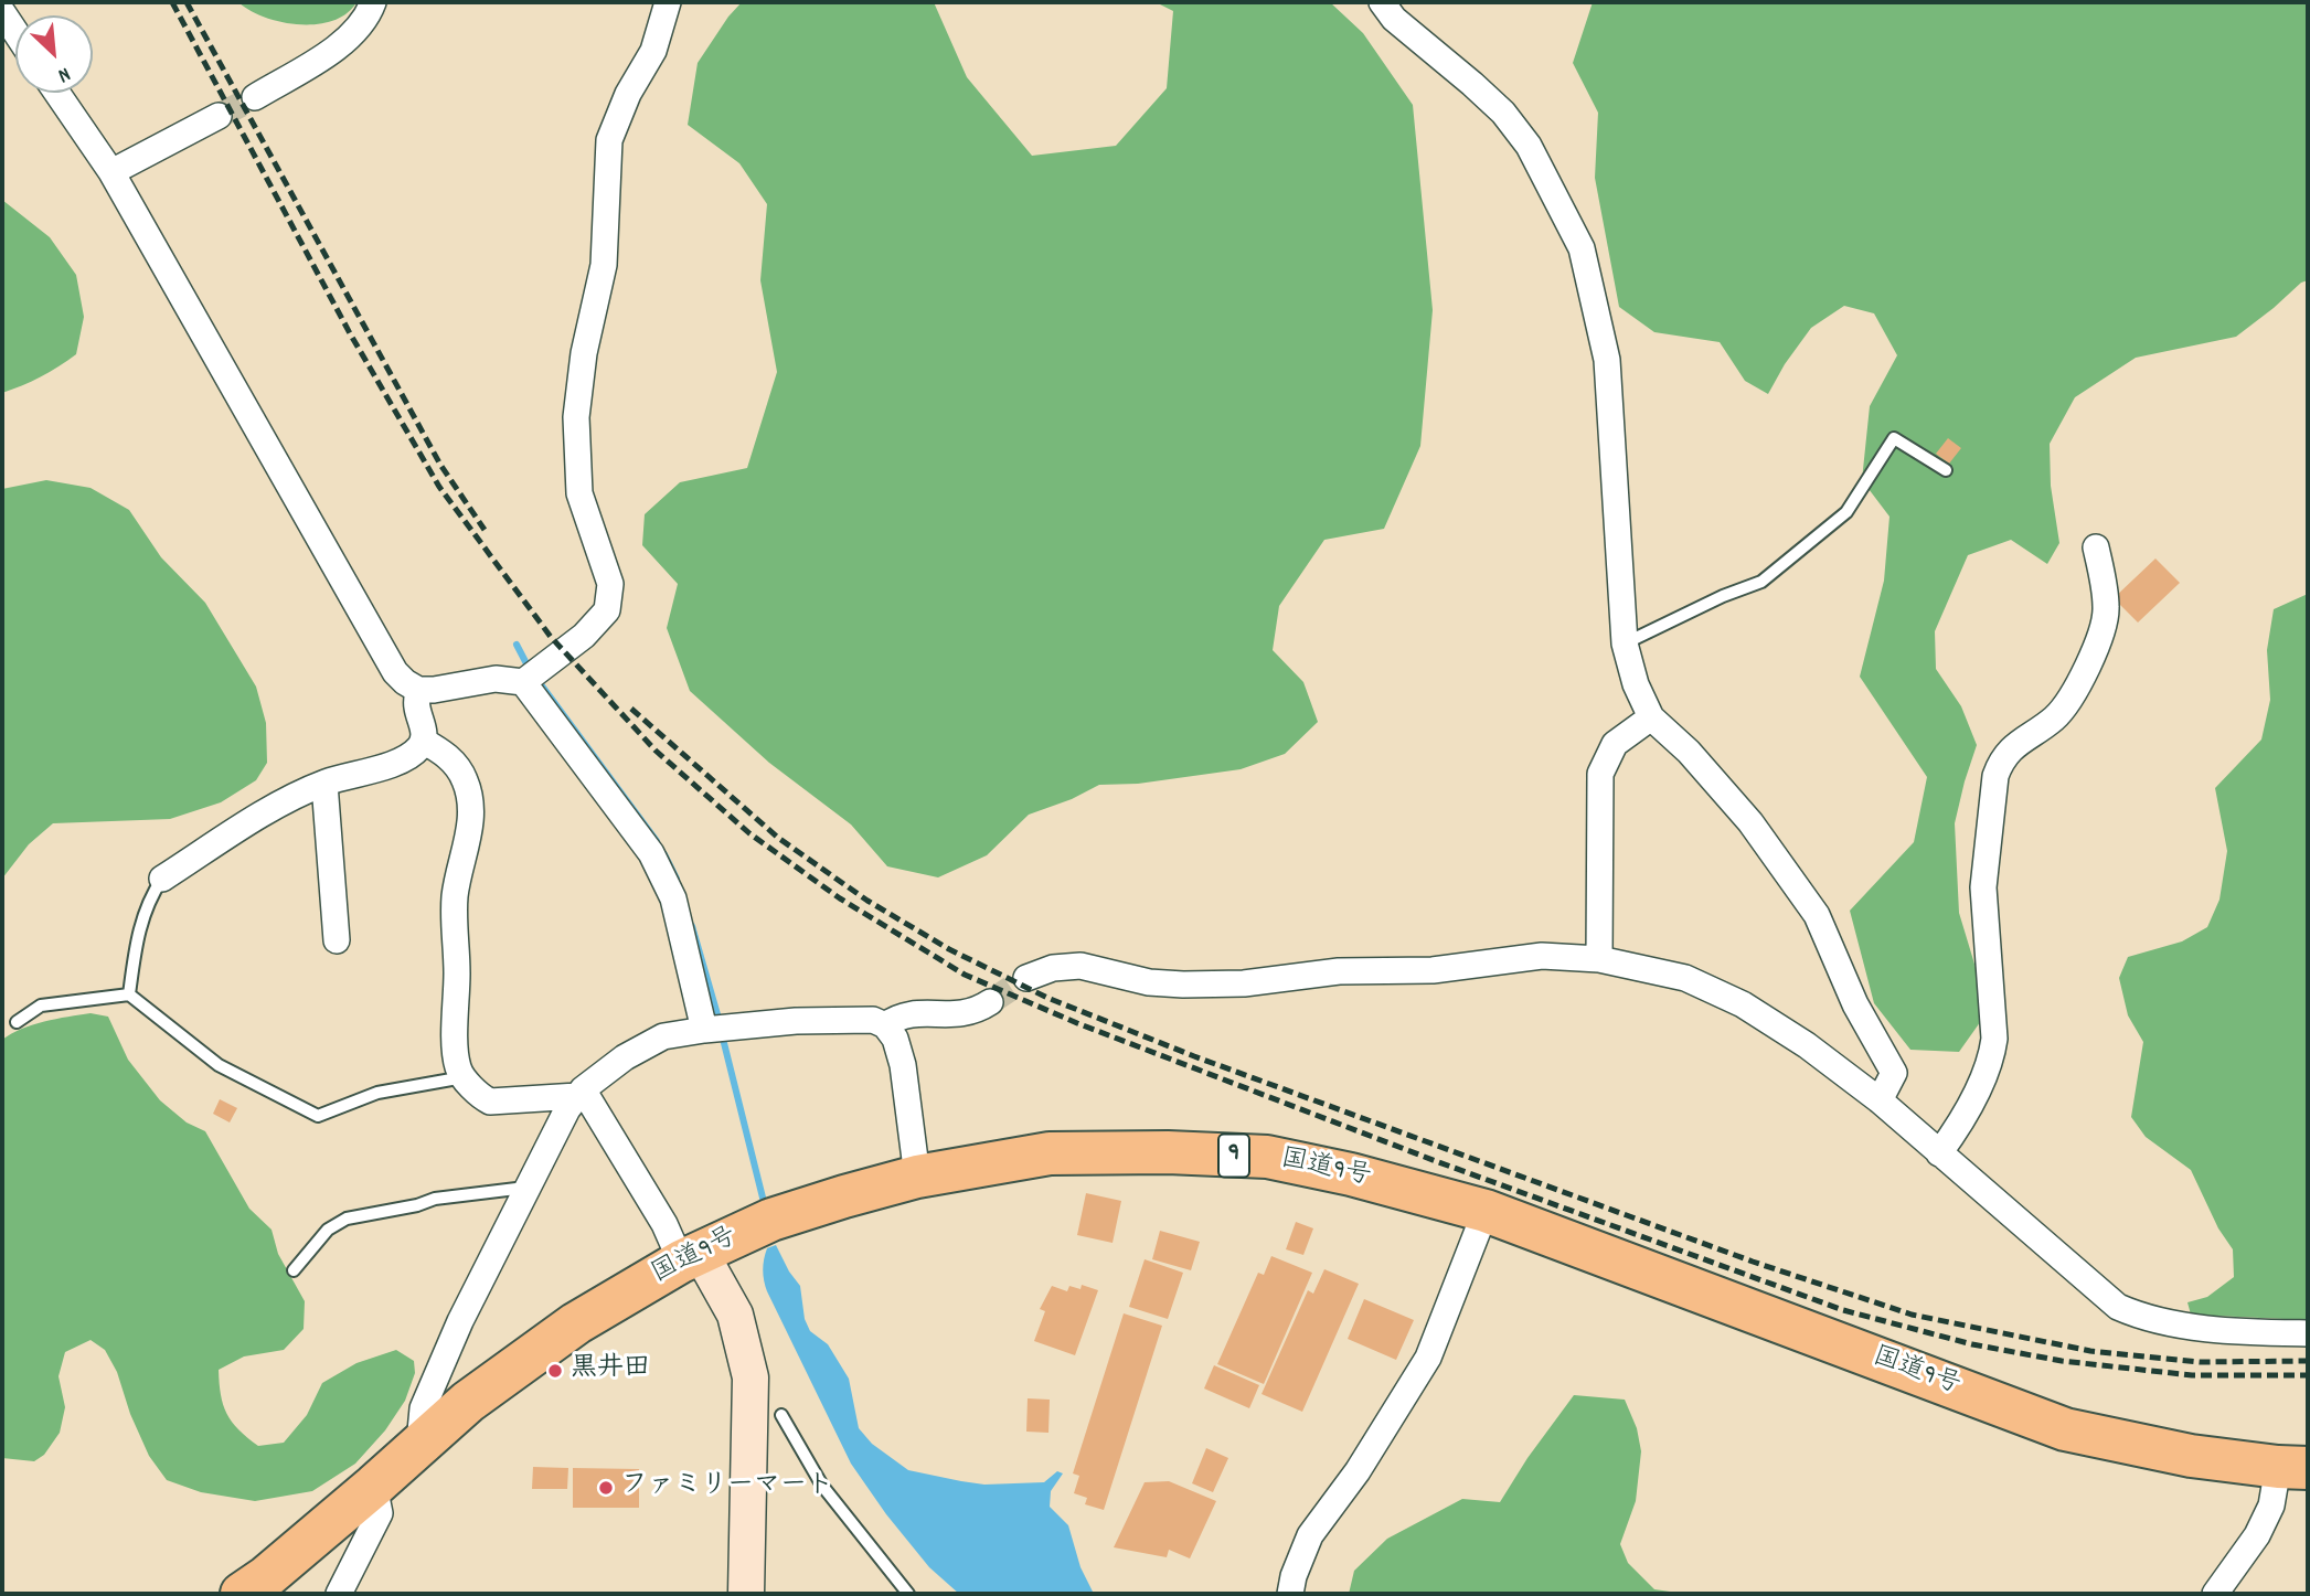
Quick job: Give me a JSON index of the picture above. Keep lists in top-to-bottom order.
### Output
{
  "streets": {
    "highway": ["9", "国道9号"]
  },
  "places": ["黒井田", "ファミリーマート"],
  "north": "bottom right"
}
